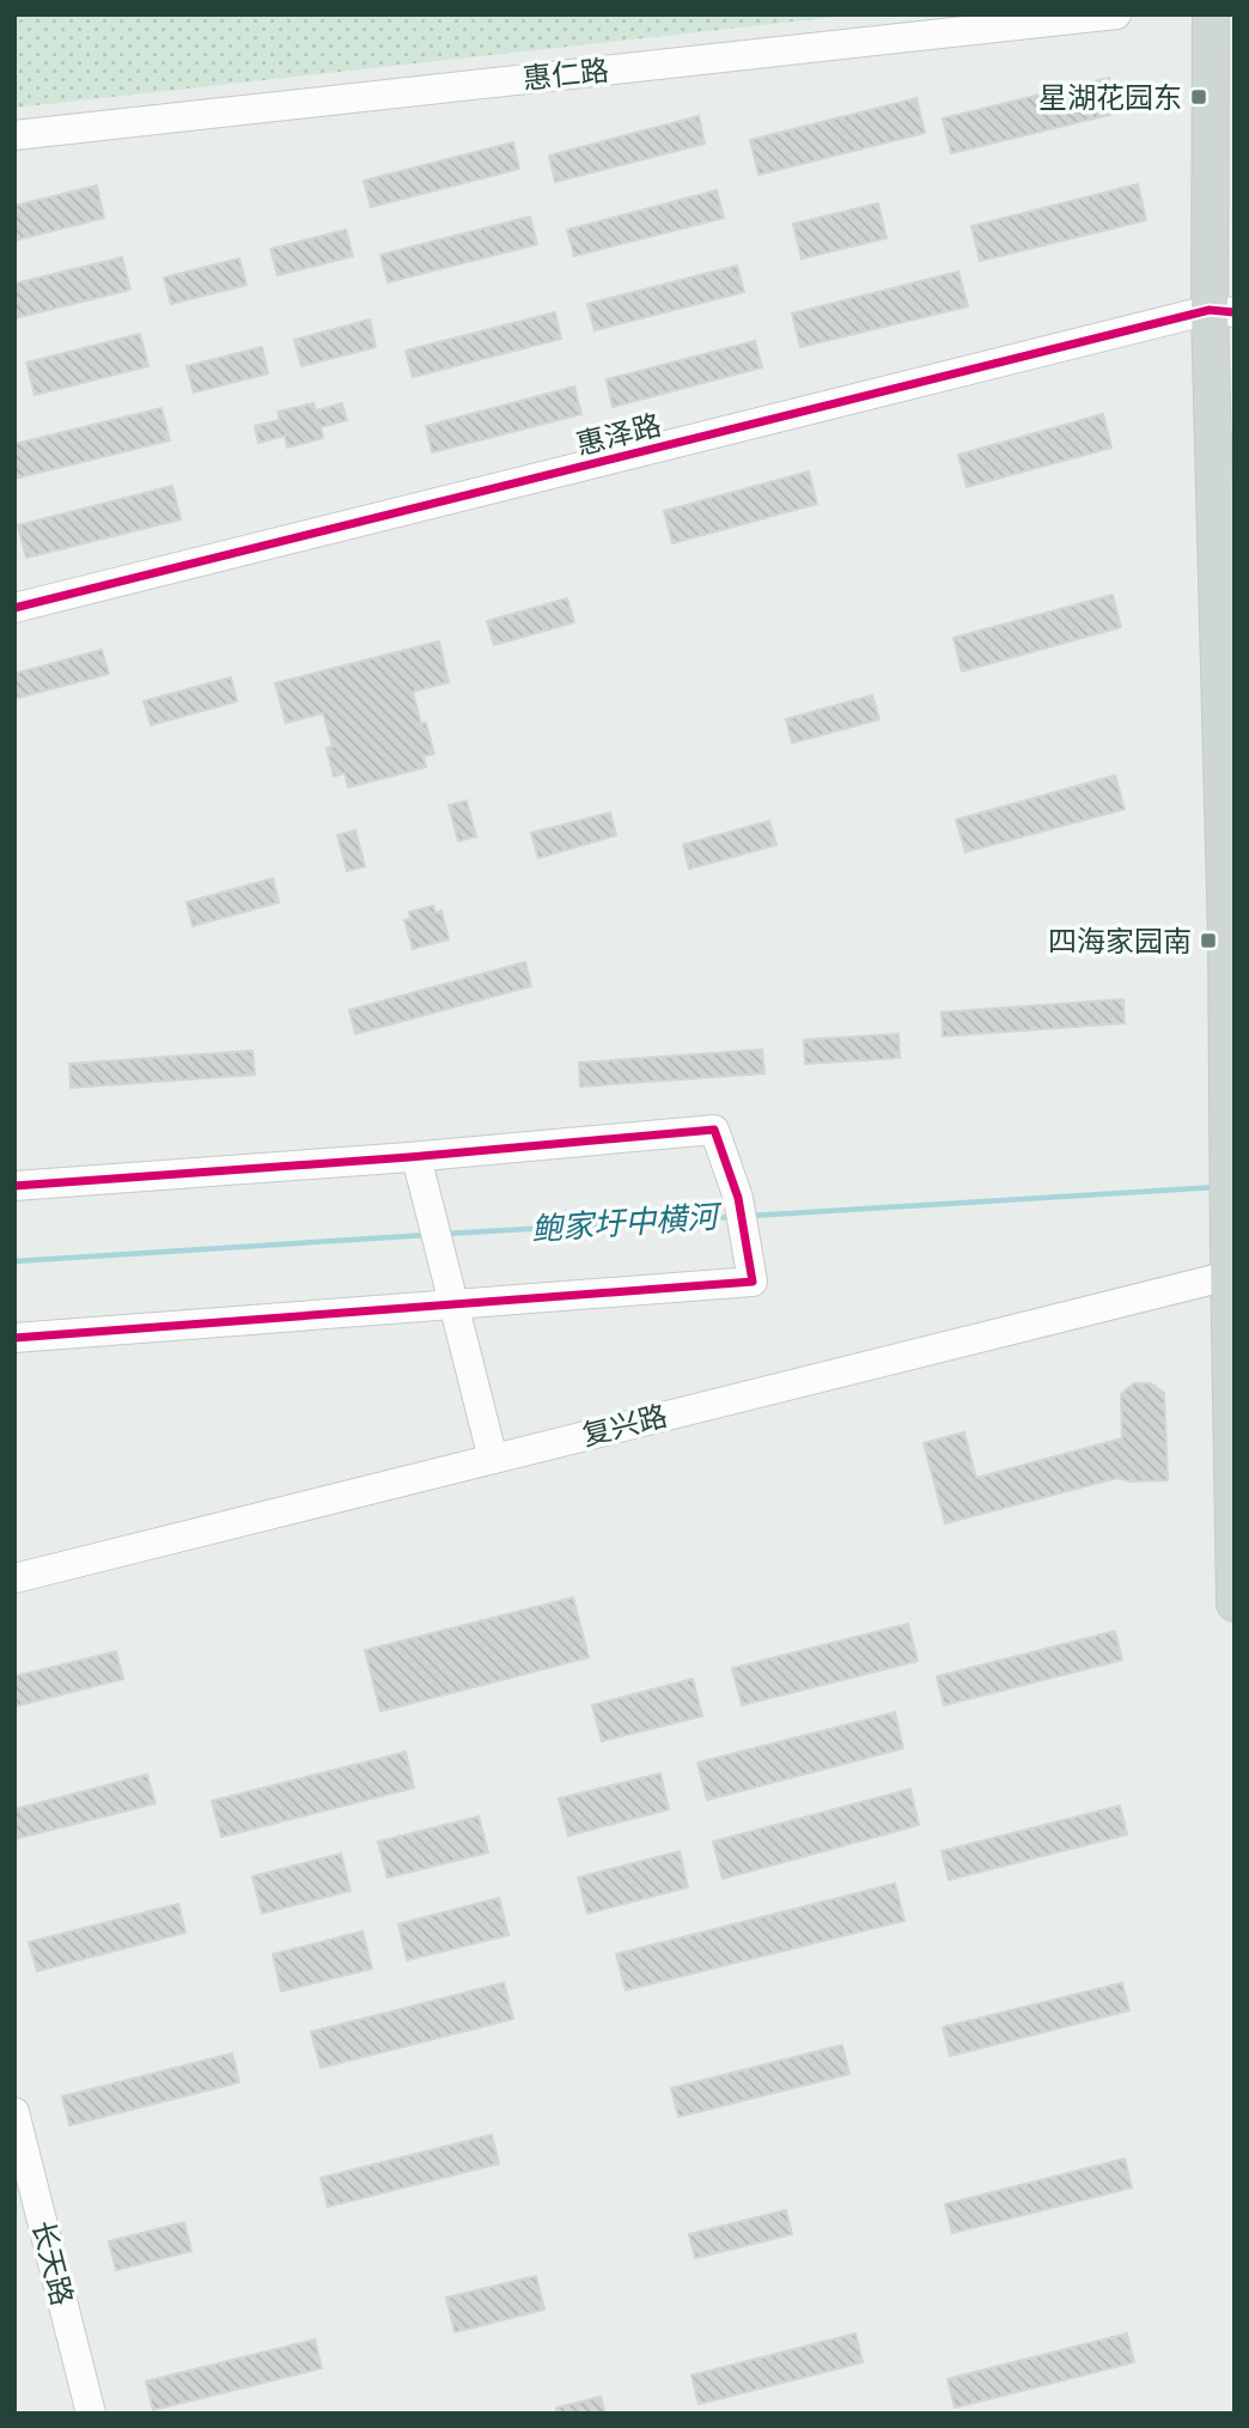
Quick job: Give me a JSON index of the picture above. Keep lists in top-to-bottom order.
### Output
{
  "streets": {
    "street": [
      "惠仁路",
      "惠泽路",
      "复兴路",
      "长天路"
    ]
  },
  "water": ["鲍家圩中横河"],
  "places": {
    "transit": ["星湖花园东", "四海家园南"]
  }
}
